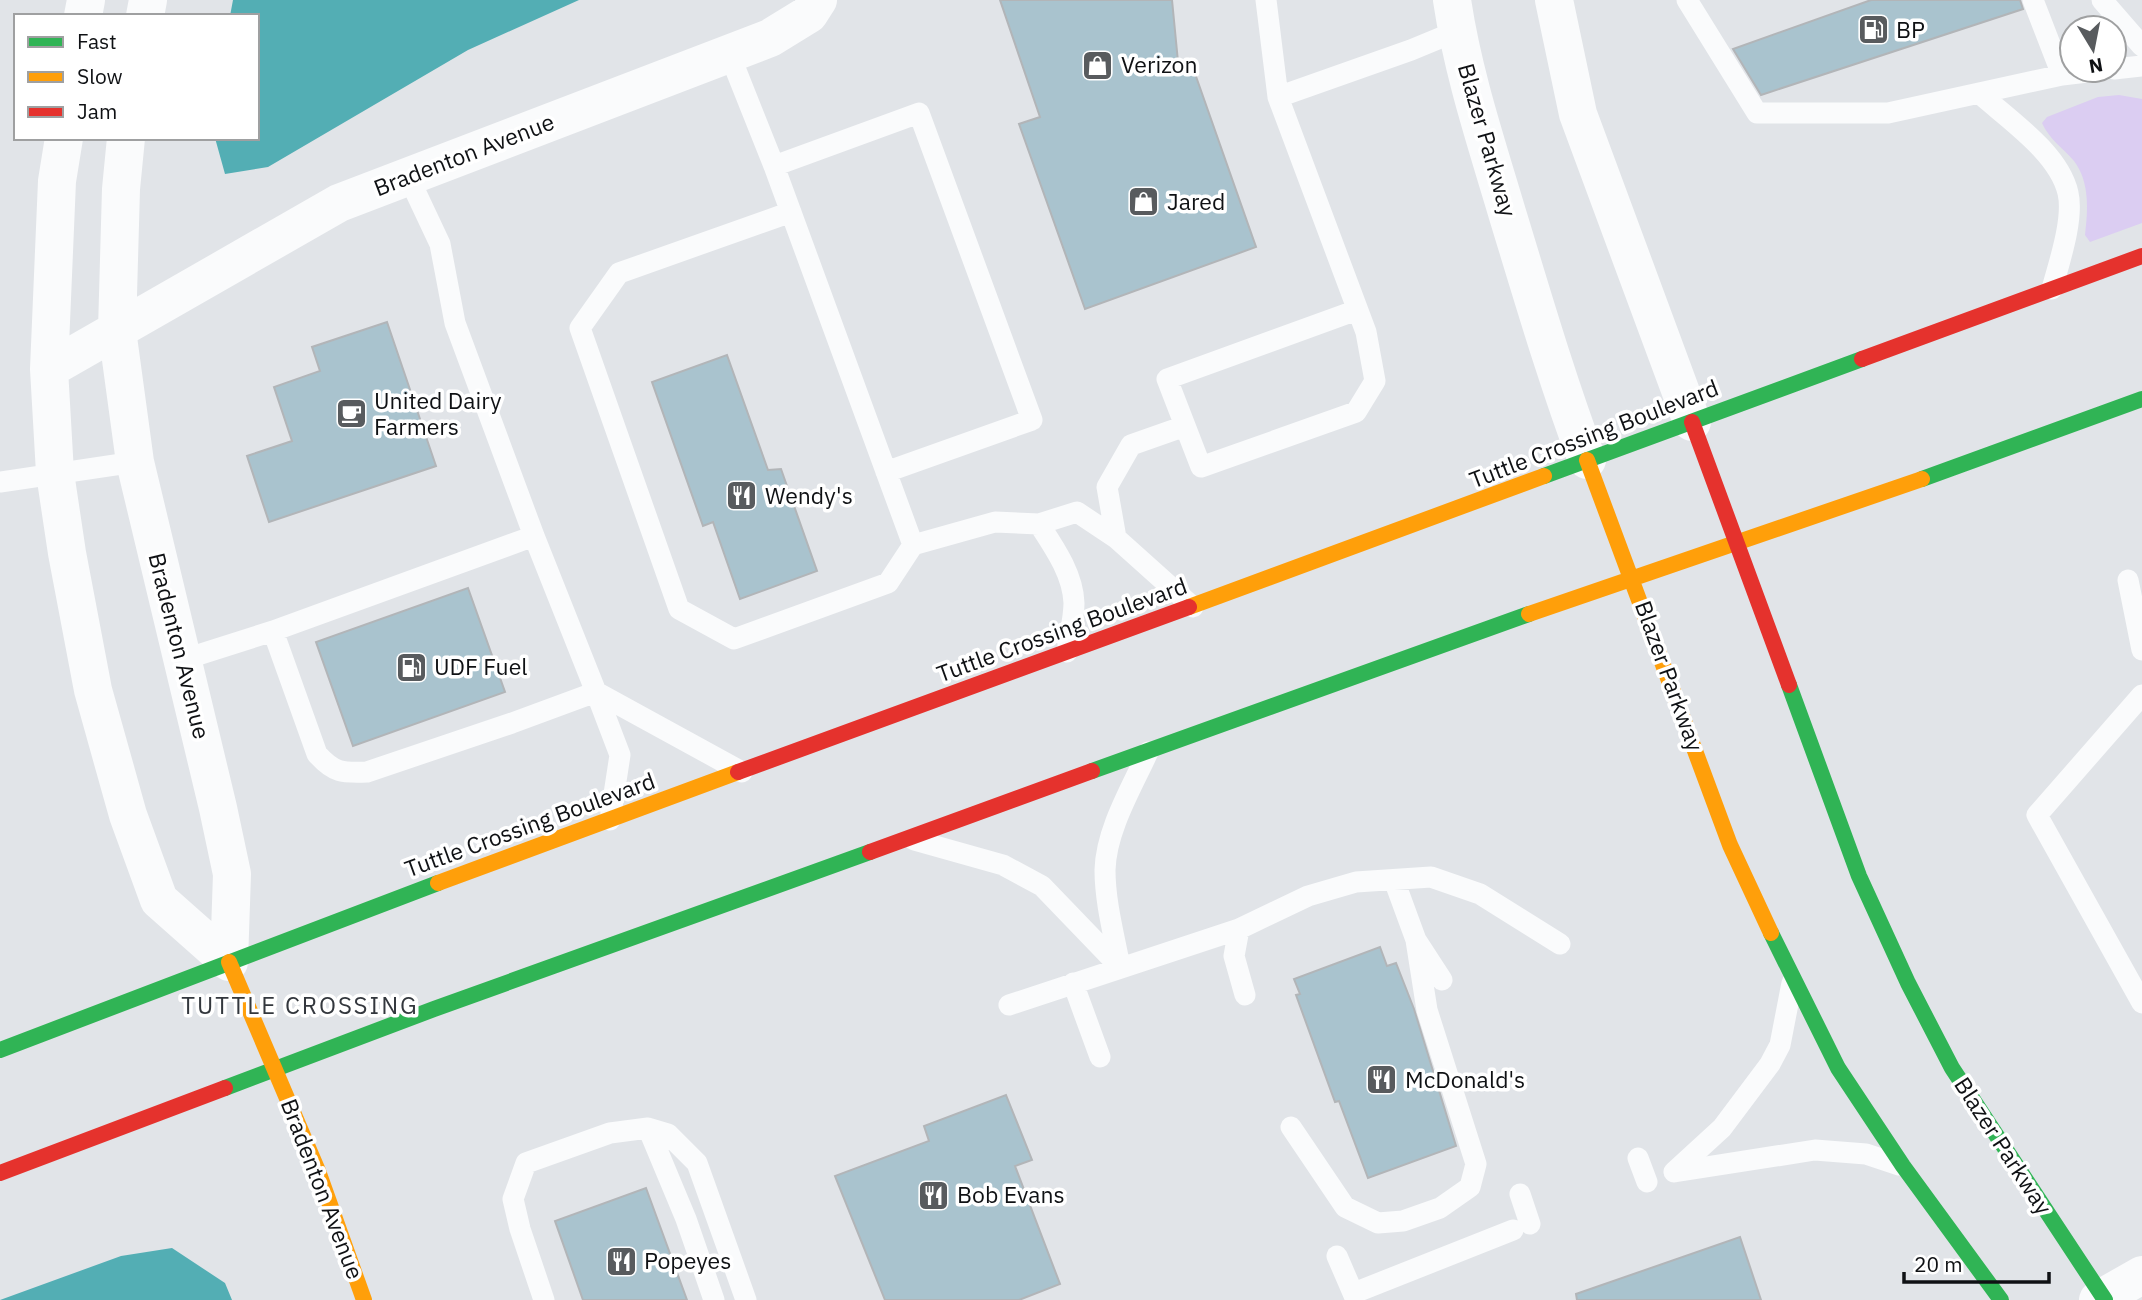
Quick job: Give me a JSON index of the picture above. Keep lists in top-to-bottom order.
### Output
{
  "streets": {
    "main road": ["Blazer Parkway", "Bradenton Avenue", "Tuttle Crossing Boulevard"]
  },
  "crossings": [
    ["Blazer Parkway", "Tuttle Crossing Boulevard"],
    ["Bradenton Avenue", "Tuttle Crossing Boulevard"]
  ],
  "districts": ["TUTTLE CROSSING"],
  "places": {
    "fuel station": ["BP", "UDF Fuel"],
    "shop": ["Verizon", "Jared"],
    "cafe": ["United Dairy Farmers"],
    "restaurant": [
      "Wendy's",
      "McDonald's",
      "Bob Evans",
      "Popeyes"
    ]
  },
  "legend": ["Fast", "Slow", "Jam"],
  "scale_bar": "20 m",
  "north": "bottom"
}
